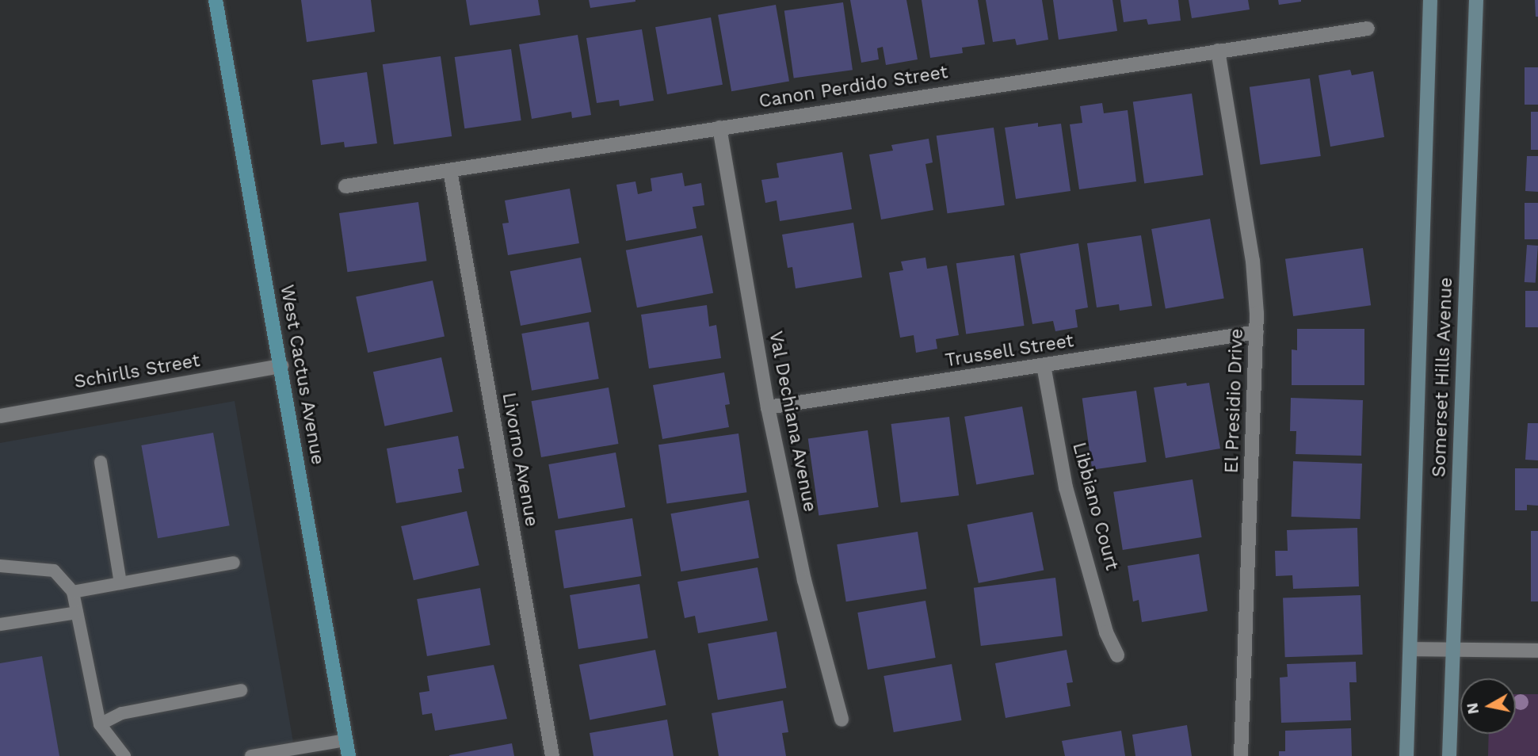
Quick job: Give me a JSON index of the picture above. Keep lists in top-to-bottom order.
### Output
{
  "streets": {
    "main road": ["West Cactus Avenue", "Somerset Hills Avenue"],
    "street": [
      "Canon Perdido Street",
      "Trussell Street",
      "Schirlls Street",
      "El Presidio Drive",
      "Val Dechiana Avenue",
      "Livorno Avenue",
      "Libbiano Court"
    ]
  },
  "crossings": [
    ["Canon Perdido Street", "El Presidio Drive"],
    ["Canon Perdido Street", "Val Dechiana Avenue"],
    ["Canon Perdido Street", "Livorno Avenue"],
    ["Trussell Street", "El Presidio Drive"],
    ["Trussell Street", "Val Dechiana Avenue"],
    ["Trussell Street", "Libbiano Court"],
    ["Schirlls Street", "West Cactus Avenue"]
  ],
  "north": "left"
}
